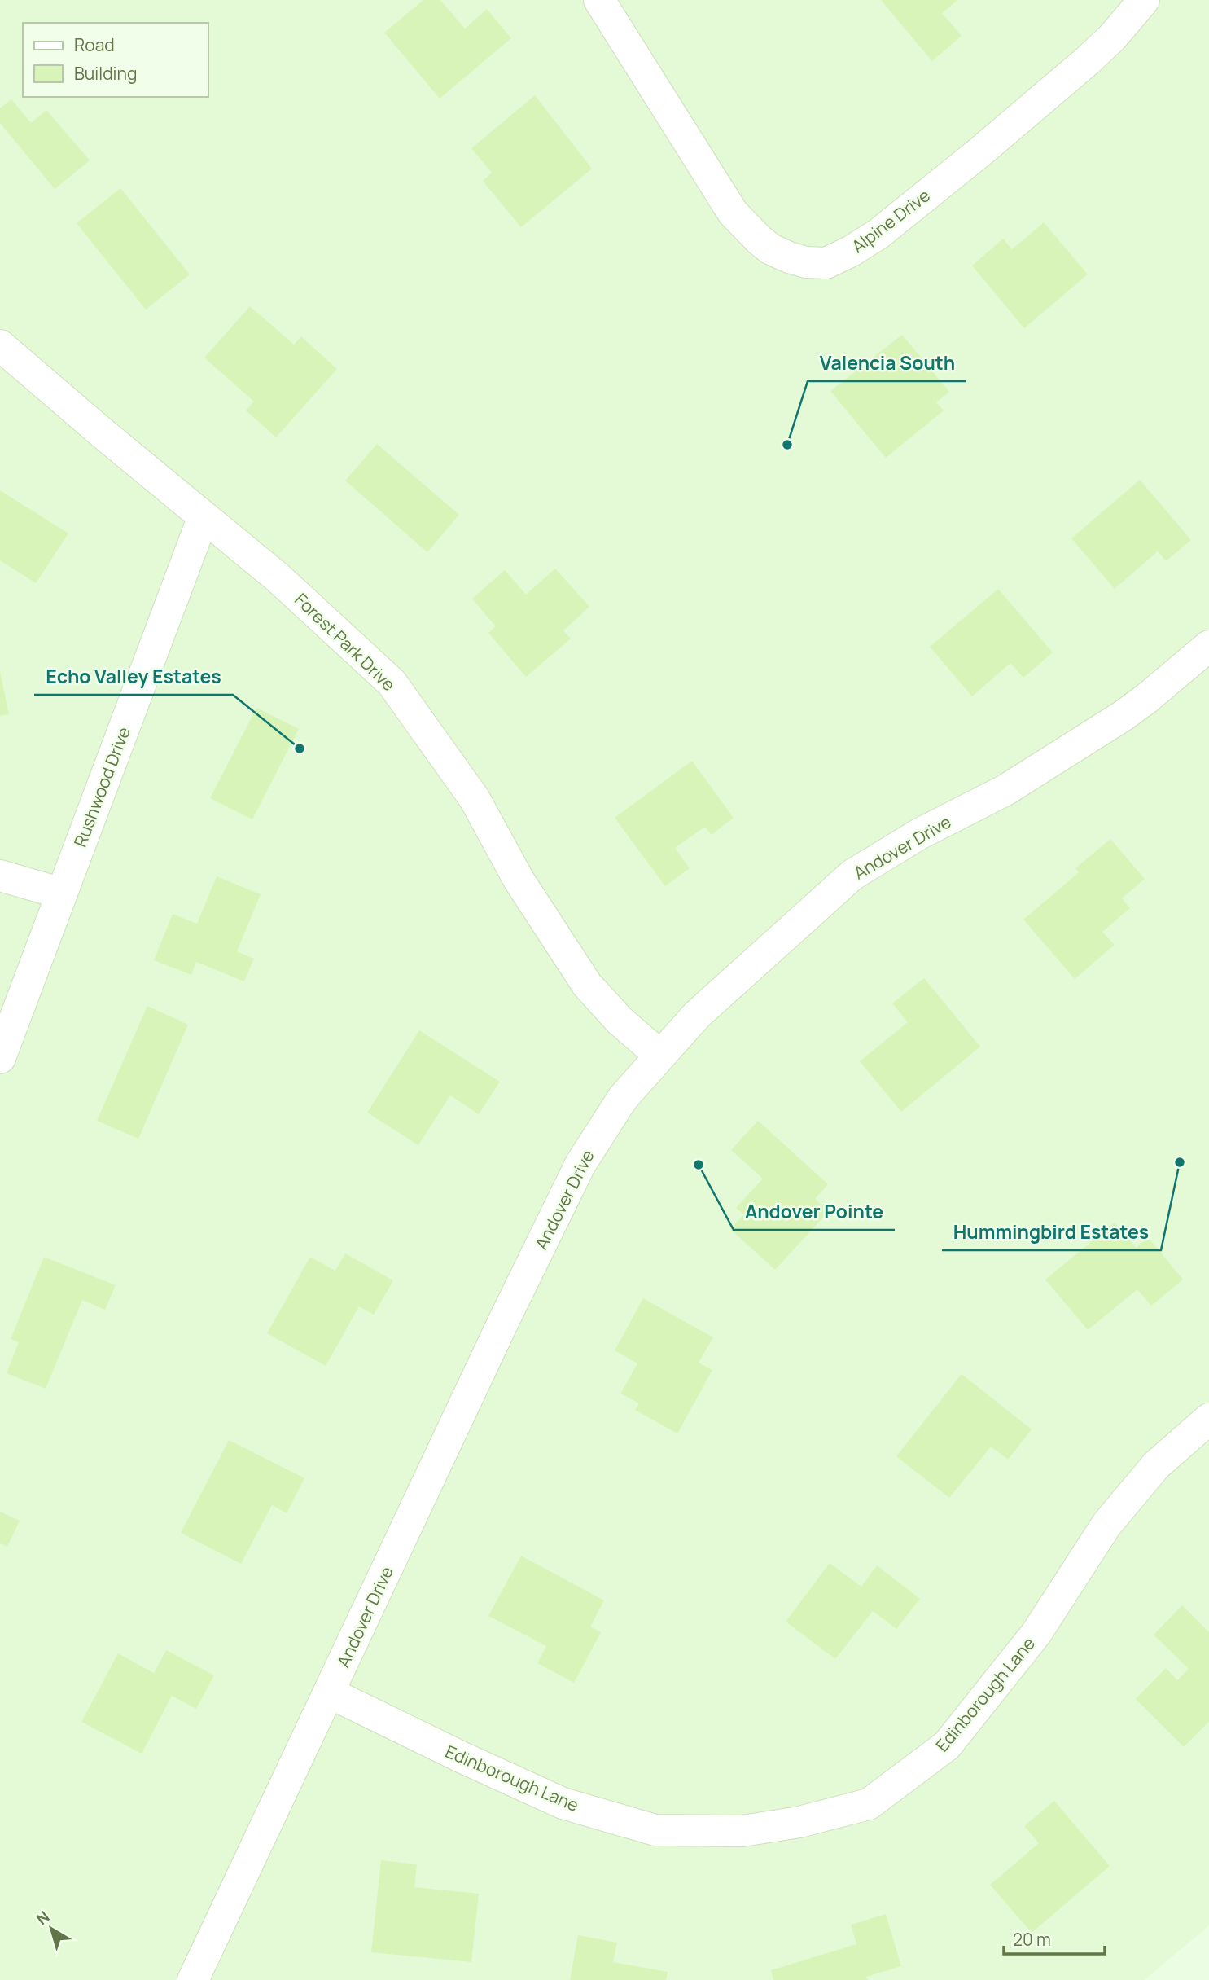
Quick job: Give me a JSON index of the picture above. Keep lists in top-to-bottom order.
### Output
{
  "streets": {
    "street": [
      "Alpine Drive",
      "Forest Park Drive",
      "Rushwood Drive",
      "Andover Drive",
      "Edinborough Lane"
    ]
  },
  "crossings": [
    ["Forest Park Drive", "Rushwood Drive"],
    ["Forest Park Drive", "Andover Drive"],
    ["Andover Drive", "Edinborough Lane"]
  ],
  "places": [
    "Valencia South",
    "Echo Valley Estates",
    "Hummingbird Estates",
    "Andover Pointe"
  ],
  "legend": ["Road", "Building"],
  "scale_bar": "20 m",
  "north": "top left"
}
